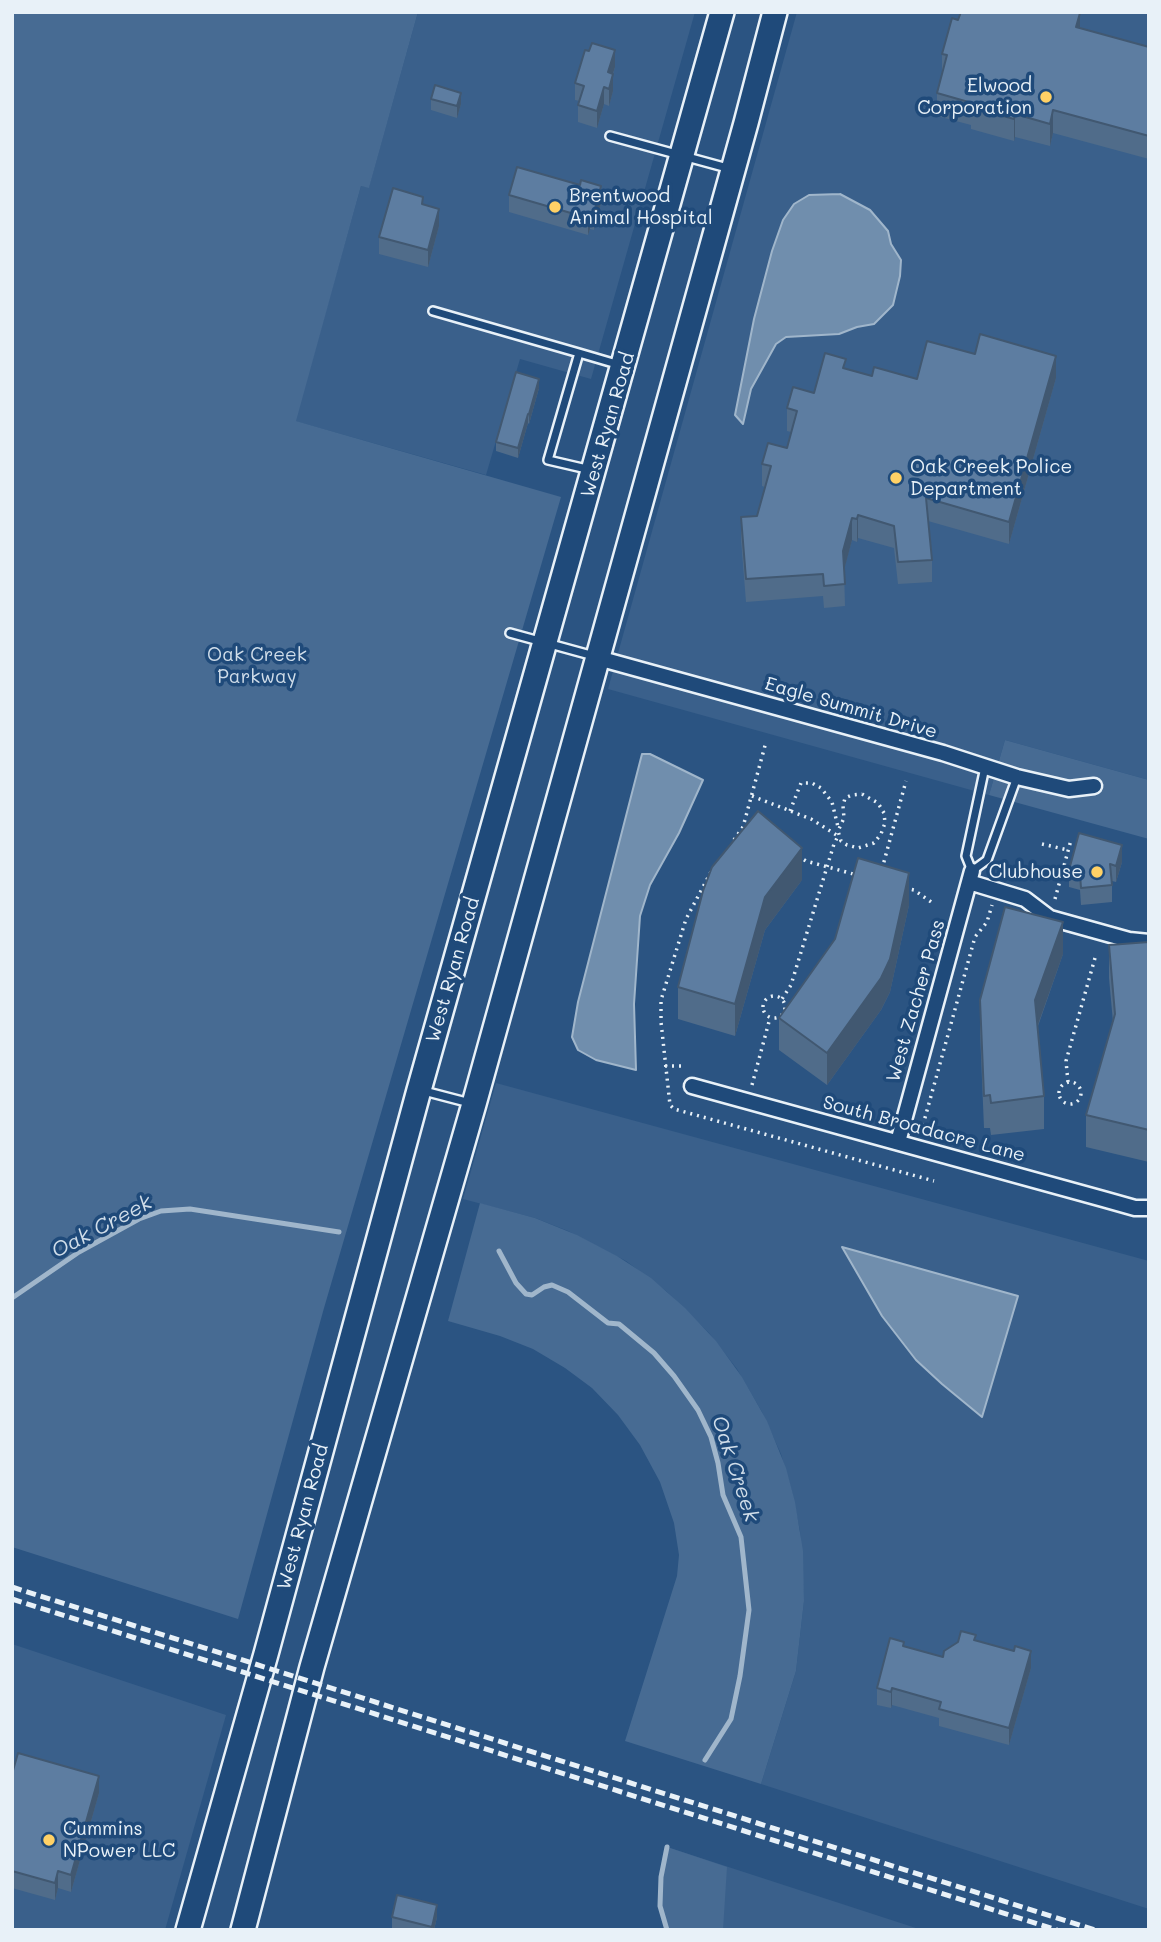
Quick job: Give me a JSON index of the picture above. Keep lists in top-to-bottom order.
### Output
{
  "streets": {
    "main road": ["West Ryan Road"],
    "street": ["Eagle Summit Drive", "West Zacher Pass", "South Broadacre Lane"]
  },
  "crossings": [
    ["Eagle Summit Drive", "West Zacher Pass"],
    ["West Zacher Pass", "South Broadacre Lane"]
  ],
  "water": ["Oak Creek"],
  "parks": ["Oak Creek Parkway"],
  "places": [
    "Elwood Corporation",
    "Brentwood Animal Hospital",
    "Oak Creek Police Department",
    "Clubhouse",
    "Cummins NPower LLC"
  ]
}
